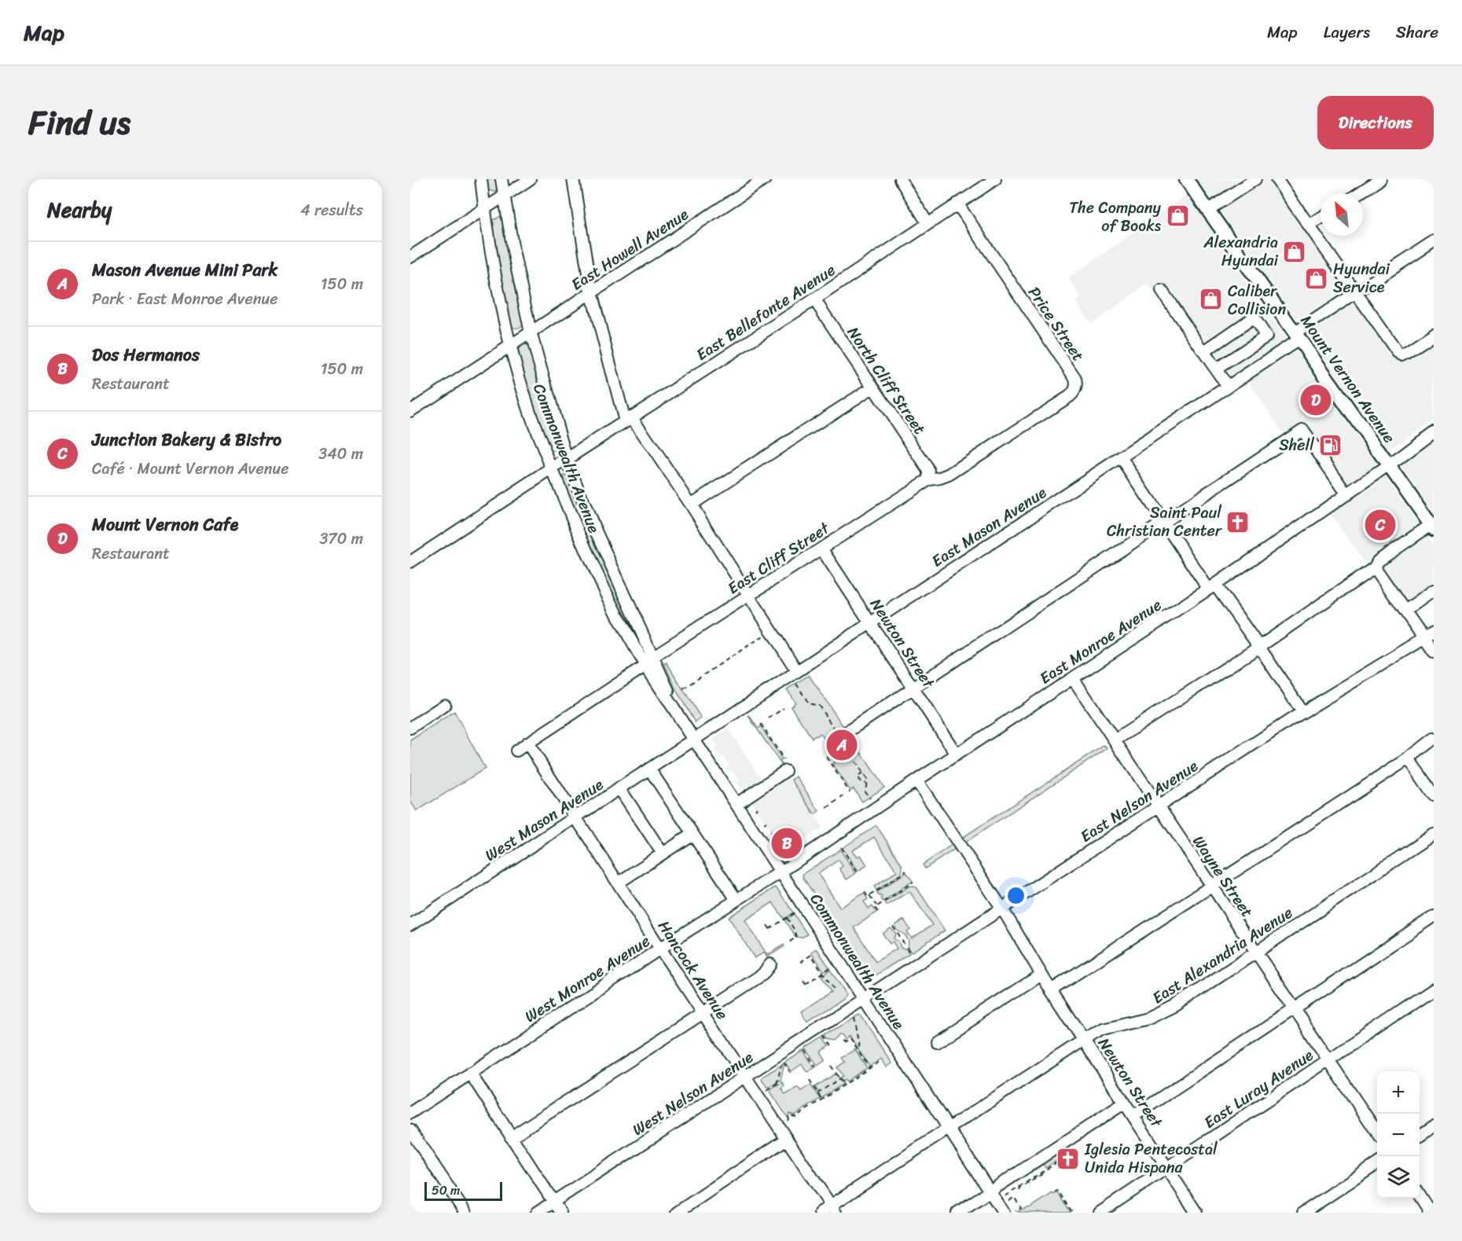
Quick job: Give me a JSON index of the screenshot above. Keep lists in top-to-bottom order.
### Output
{
  "streets": {
    "main road": ["Mount Vernon Avenue"],
    "street": [
      "East Howell Avenue",
      "East Bellefonte Avenue",
      "Price Street",
      "North Cliff Street",
      "Commonwealth Avenue",
      "East Mason Avenue",
      "East Cliff Street",
      "East Monroe Avenue",
      "Newton Street",
      "East Nelson Avenue",
      "West Mason Avenue",
      "Wayne Street",
      "East Alexandria Avenue",
      "Hancock Avenue",
      "West Monroe Avenue",
      "East Luray Avenue",
      "West Nelson Avenue"
    ]
  },
  "crossings": [
    ["East Howell Avenue", "Commonwealth Avenue"],
    ["East Bellefonte Avenue", "Price Street"],
    ["East Bellefonte Avenue", "North Cliff Street"],
    ["East Bellefonte Avenue", "Commonwealth Avenue"],
    ["Price Street", "North Cliff Street"],
    ["Price Street", "East Cliff Street"],
    ["Mount Vernon Avenue", "East Mason Avenue"],
    ["Mount Vernon Avenue", "East Monroe Avenue"],
    ["North Cliff Street", "East Cliff Street"],
    ["Commonwealth Avenue", "East Mason Avenue"],
    ["Commonwealth Avenue", "East Cliff Street"],
    ["Commonwealth Avenue", "East Monroe Avenue"],
    ["Commonwealth Avenue", "East Nelson Avenue"],
    ["Commonwealth Avenue", "West Mason Avenue"],
    ["Commonwealth Avenue", "East Alexandria Avenue"],
    ["Commonwealth Avenue", "West Monroe Avenue"],
    ["Commonwealth Avenue", "West Nelson Avenue"],
    ["East Mason Avenue", "Newton Street"],
    ["East Mason Avenue", "West Mason Avenue"],
    ["East Cliff Street", "Newton Street"],
    ["East Cliff Street", "Hancock Avenue"],
    ["East Monroe Avenue", "Newton Street"],
    ["East Monroe Avenue", "Wayne Street"],
    ["East Monroe Avenue", "West Monroe Avenue"],
    ["Newton Street", "East Nelson Avenue"],
    ["Newton Street", "East Alexandria Avenue"],
    ["Newton Street", "East Luray Avenue"],
    ["East Nelson Avenue", "Wayne Street"],
    ["East Nelson Avenue", "West Nelson Avenue"],
    ["West Mason Avenue", "Hancock Avenue"],
    ["Wayne Street", "East Alexandria Avenue"],
    ["Wayne Street", "East Luray Avenue"],
    ["East Alexandria Avenue", "Hancock Avenue"],
    ["Hancock Avenue", "West Monroe Avenue"],
    ["Hancock Avenue", "West Nelson Avenue"]
  ],
  "places": {
    "shop": [
      "The Company of Books",
      "Alexandria Hyundai",
      "Hyundai Service",
      "Caliber Collision"
    ],
    "fuel station": ["Shell"],
    "church": ["Saint Paul Christian Center", "Iglesia Pentecostal Unida Hispana"]
  },
  "scale_bar": "50 m",
  "north": "top left",
  "page": {
    "header": "Map",
    "nav": ["Map", "Layers", "Share"],
    "title": "Find us",
    "buttons": "Directions",
    "heading": ["Nearby", "4 results"],
    "list": [
      {
        "mark": "A",
        "name": "Mason Avenue Mini Park",
        "note": "Park · East Monroe Avenue",
        "value": "150 m"
      },
      {
        "mark": "B",
        "name": "Dos Hermanos",
        "note": "Restaurant",
        "value": "150 m"
      },
      {
        "mark": "C",
        "name": "Junction Bakery & Bistro",
        "note": "Café · Mount Vernon Avenue",
        "value": "340 m"
      },
      {
        "mark": "D",
        "name": "Mount Vernon Cafe",
        "note": "Restaurant",
        "value": "370 m"
      }
    ],
    "pins": [
      "D",
      "C",
      "A",
      "B"
    ],
    "map_buttons": ["+", "−"],
    "scale": "50 m"
  }
}
